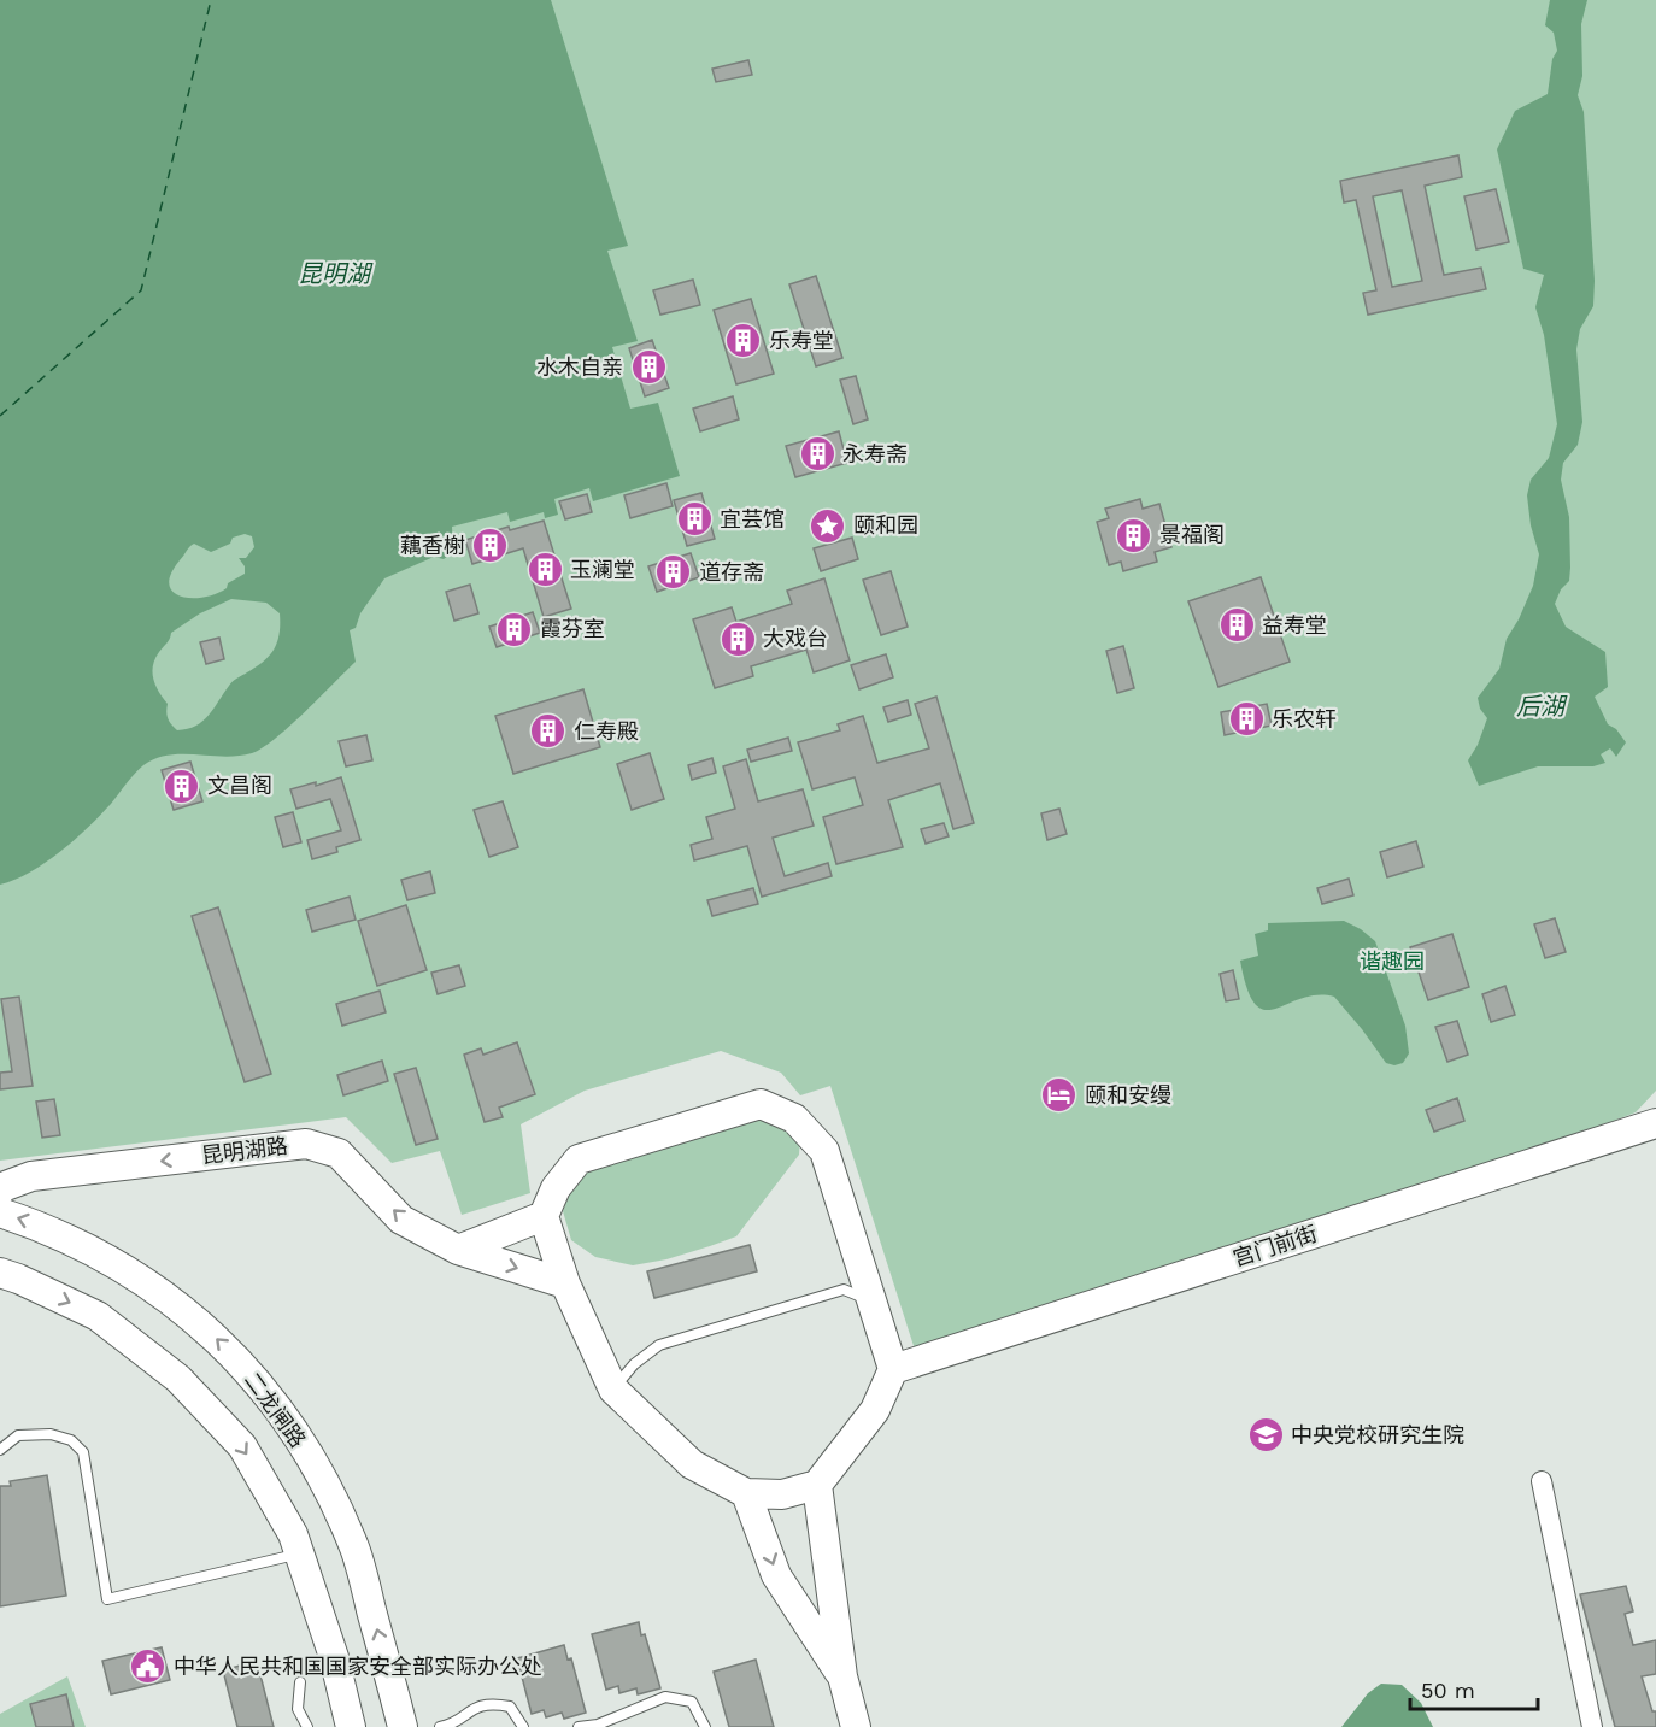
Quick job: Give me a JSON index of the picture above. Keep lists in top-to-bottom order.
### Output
{
  "streets": {
    "street": ["昆明湖路", "宫门前街", "二龙闸路"]
  },
  "water": ["昆明湖", "后湖"],
  "parks": ["谐趣园"],
  "places": {
    "building": [
      "乐寿堂",
      "水木自亲",
      "永寿斋",
      "宜芸馆",
      "景福阁",
      "藕香榭",
      "玉澜堂",
      "道存斋",
      "益寿堂",
      "霞芬室",
      "大戏台",
      "乐农轩",
      "仁寿殿",
      "文昌阁"
    ],
    "place": ["颐和园"],
    "hotel": ["颐和安缦"],
    "school or university": ["中央党校研究生院"],
    "public building": ["中华人民共和国国家安全部实际办公处"]
  },
  "scale_bar": "50 m"
}
